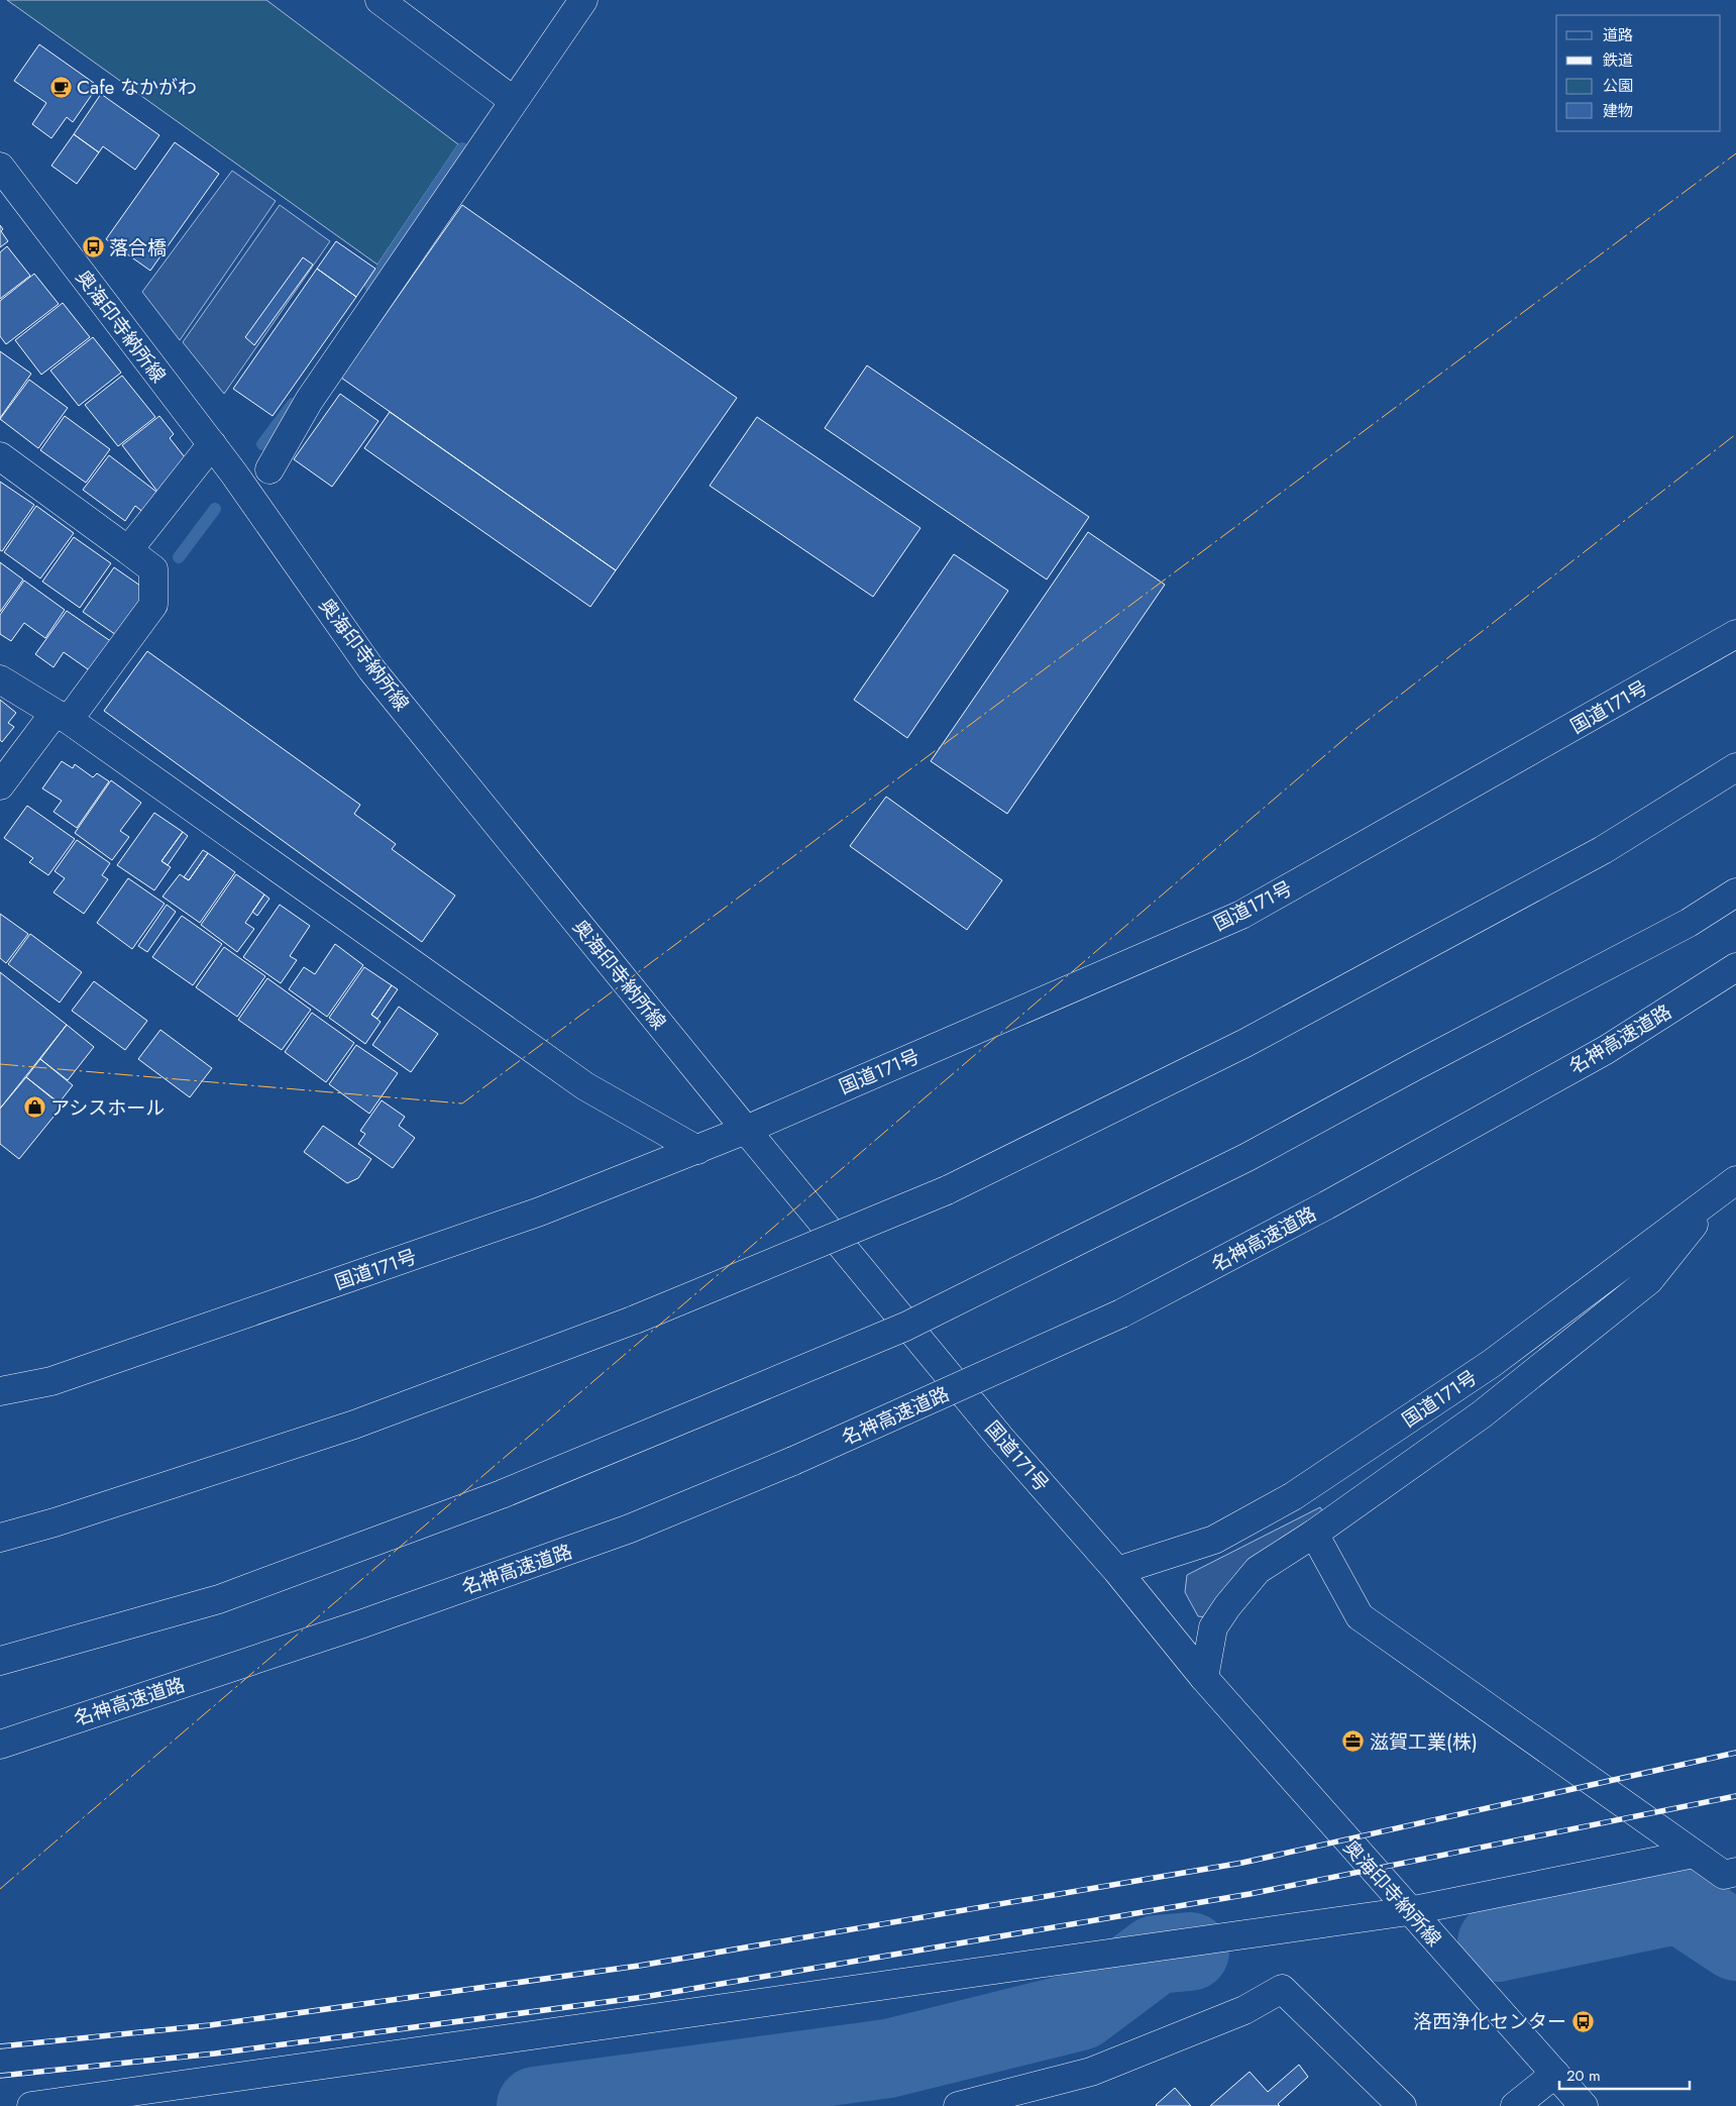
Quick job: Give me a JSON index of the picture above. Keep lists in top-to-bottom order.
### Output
{
  "streets": {
    "main road": ["奥海印寺納所線", "国道171号", "名神高速道路"]
  },
  "crossings": [
    ["奥海印寺納所線", "国道171号"]
  ],
  "places": {
    "cafe": ["Cafe なかがわ"],
    "bus stop": ["落合橋", "洛西浄化センター"],
    "shop": ["アシスホール"],
    "office": ["滋賀工業(株)"]
  },
  "legend": [
    "道路",
    "鉄道",
    "公園",
    "建物"
  ],
  "scale_bar": "20 m"
}
